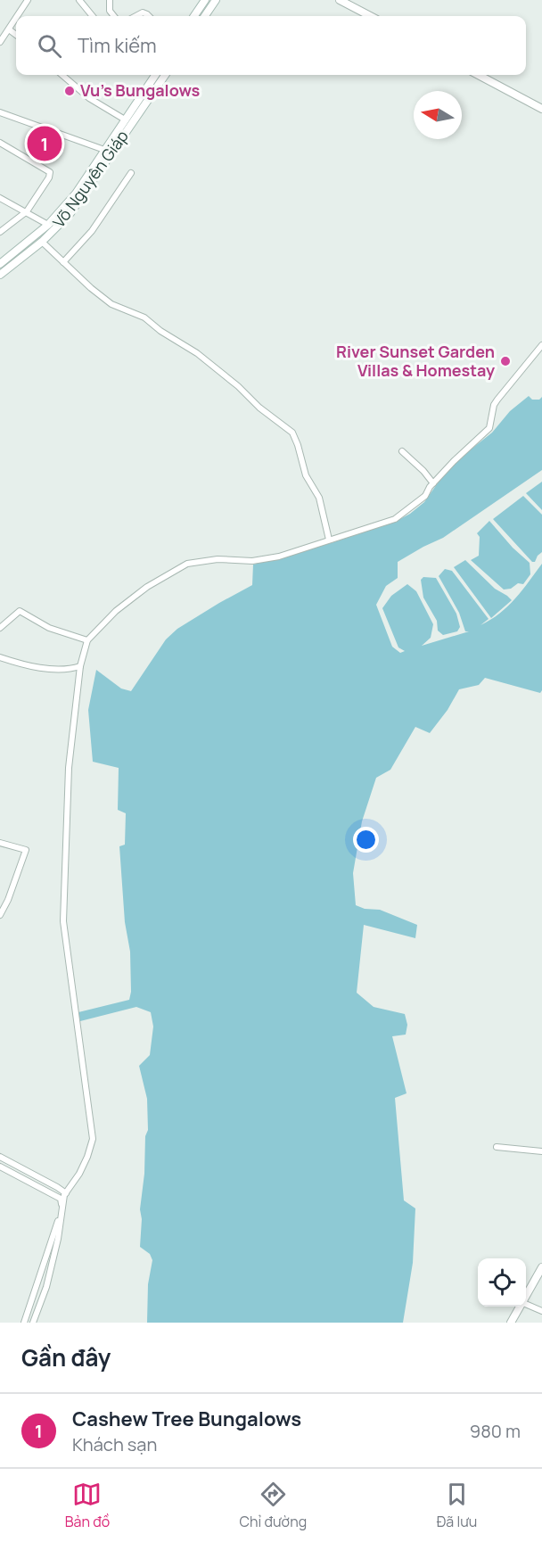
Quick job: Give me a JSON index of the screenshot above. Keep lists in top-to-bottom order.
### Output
{
  "streets": {
    "main road": ["Võ Nguyên Giáp"]
  },
  "places": ["Vu's Bungalows", "River Sunset Garden Villas & Homestay"],
  "north": "left",
  "page": {
    "search": "Tìm kiếm",
    "pins": "1",
    "heading": "Gần đây",
    "list": [
      {
        "mark": "1",
        "name": "Cashew Tree Bungalows",
        "note": "Khách sạn",
        "value": "980 m"
      }
    ],
    "nav": ["Bản đồ", "Chỉ đường", "Đã lưu"]
  }
}
